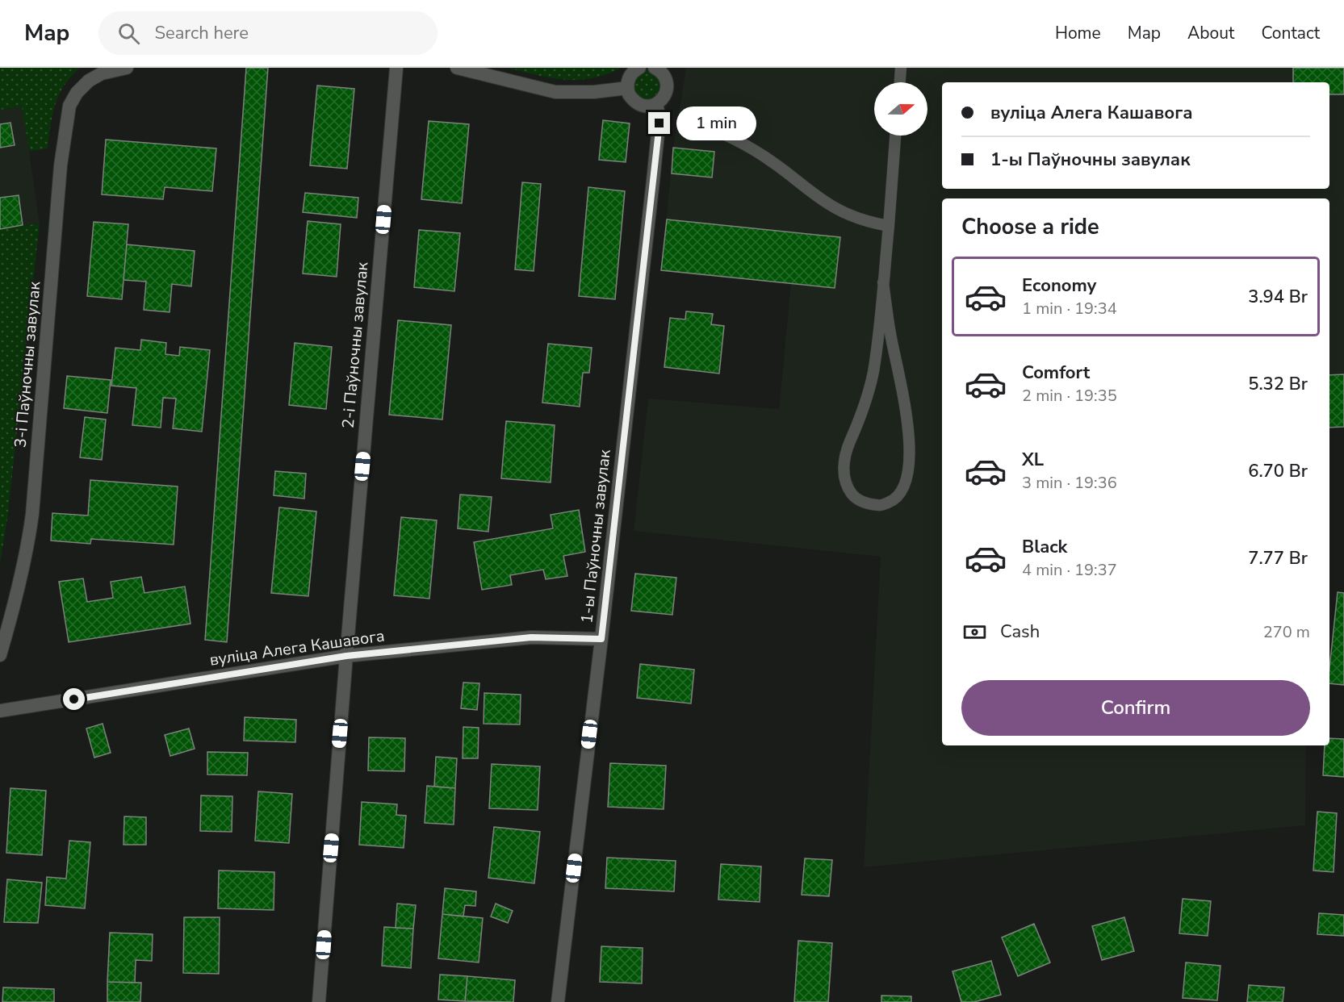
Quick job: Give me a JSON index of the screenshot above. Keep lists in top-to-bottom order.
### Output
{
  "streets": {
    "street": [
      "2-і Паўночны завулак",
      "3-і Паўночны завулак",
      "1-ы Паўночны завулак",
      "вуліца Алега Кашавога"
    ]
  },
  "crossings": [
    ["2-і Паўночны завулак", "вуліца Алега Кашавога"],
    ["1-ы Паўночны завулак", "вуліца Алега Кашавога"]
  ],
  "north": "right",
  "page": {
    "header": "Map",
    "search": "Search here",
    "nav": [
      "Home",
      "Map",
      "About",
      "Contact"
    ],
    "banner": ["вуліца Алега Кашавога", "1-ы Паўночны завулак"],
    "bubble": "1 min",
    "heading": "Choose a ride",
    "list": [
      {
        "name": "Economy",
        "note": "1 min · 19:34",
        "value": "3.94 Br"
      },
      {
        "name": "Comfort",
        "note": "2 min · 19:35",
        "value": "5.32 Br"
      },
      {
        "name": "XL",
        "note": "3 min · 19:36",
        "value": "6.70 Br"
      },
      {
        "name": "Black",
        "note": "4 min · 19:37",
        "value": "7.77 Br"
      }
    ],
    "pay": ["Cash", "270 m"],
    "buttons": "Confirm"
  }
}
